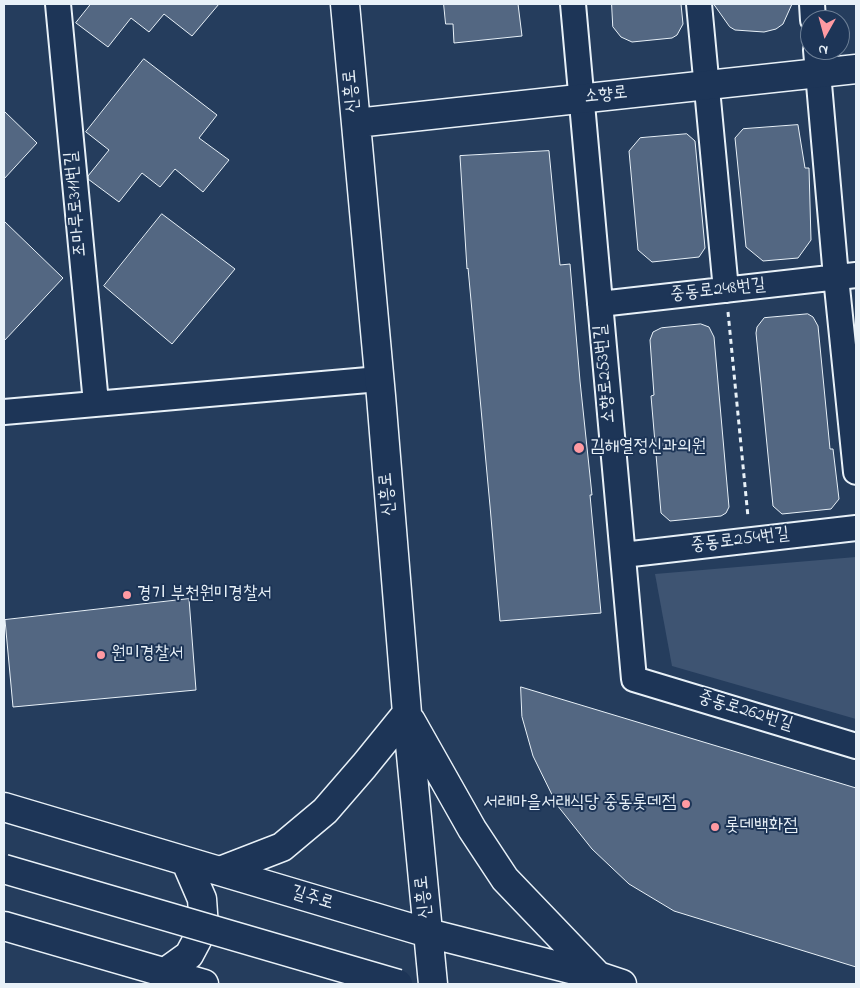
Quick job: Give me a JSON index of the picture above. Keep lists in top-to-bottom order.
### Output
{
  "streets": {
    "street": [
      "신흥로",
      "소향로",
      "조마루로311번길",
      "중동로248번길",
      "소향로253번길",
      "중동로254번길",
      "중동로262번길",
      "길주로"
    ]
  },
  "crossings": [
    ["신흥로", "소향로"],
    ["신흥로", "길주로"],
    ["소향로", "소향로253번길"],
    ["중동로248번길", "소향로253번길"],
    ["소향로253번길", "중동로254번길"],
    ["소향로253번길", "중동로262번길"]
  ],
  "places": [
    "김해열정신과의원",
    "경기 부천원미경찰서",
    "원미경찰서",
    "서래마을서래식당 중동롯데점",
    "롯데백화점"
  ],
  "north": "bottom"
}
